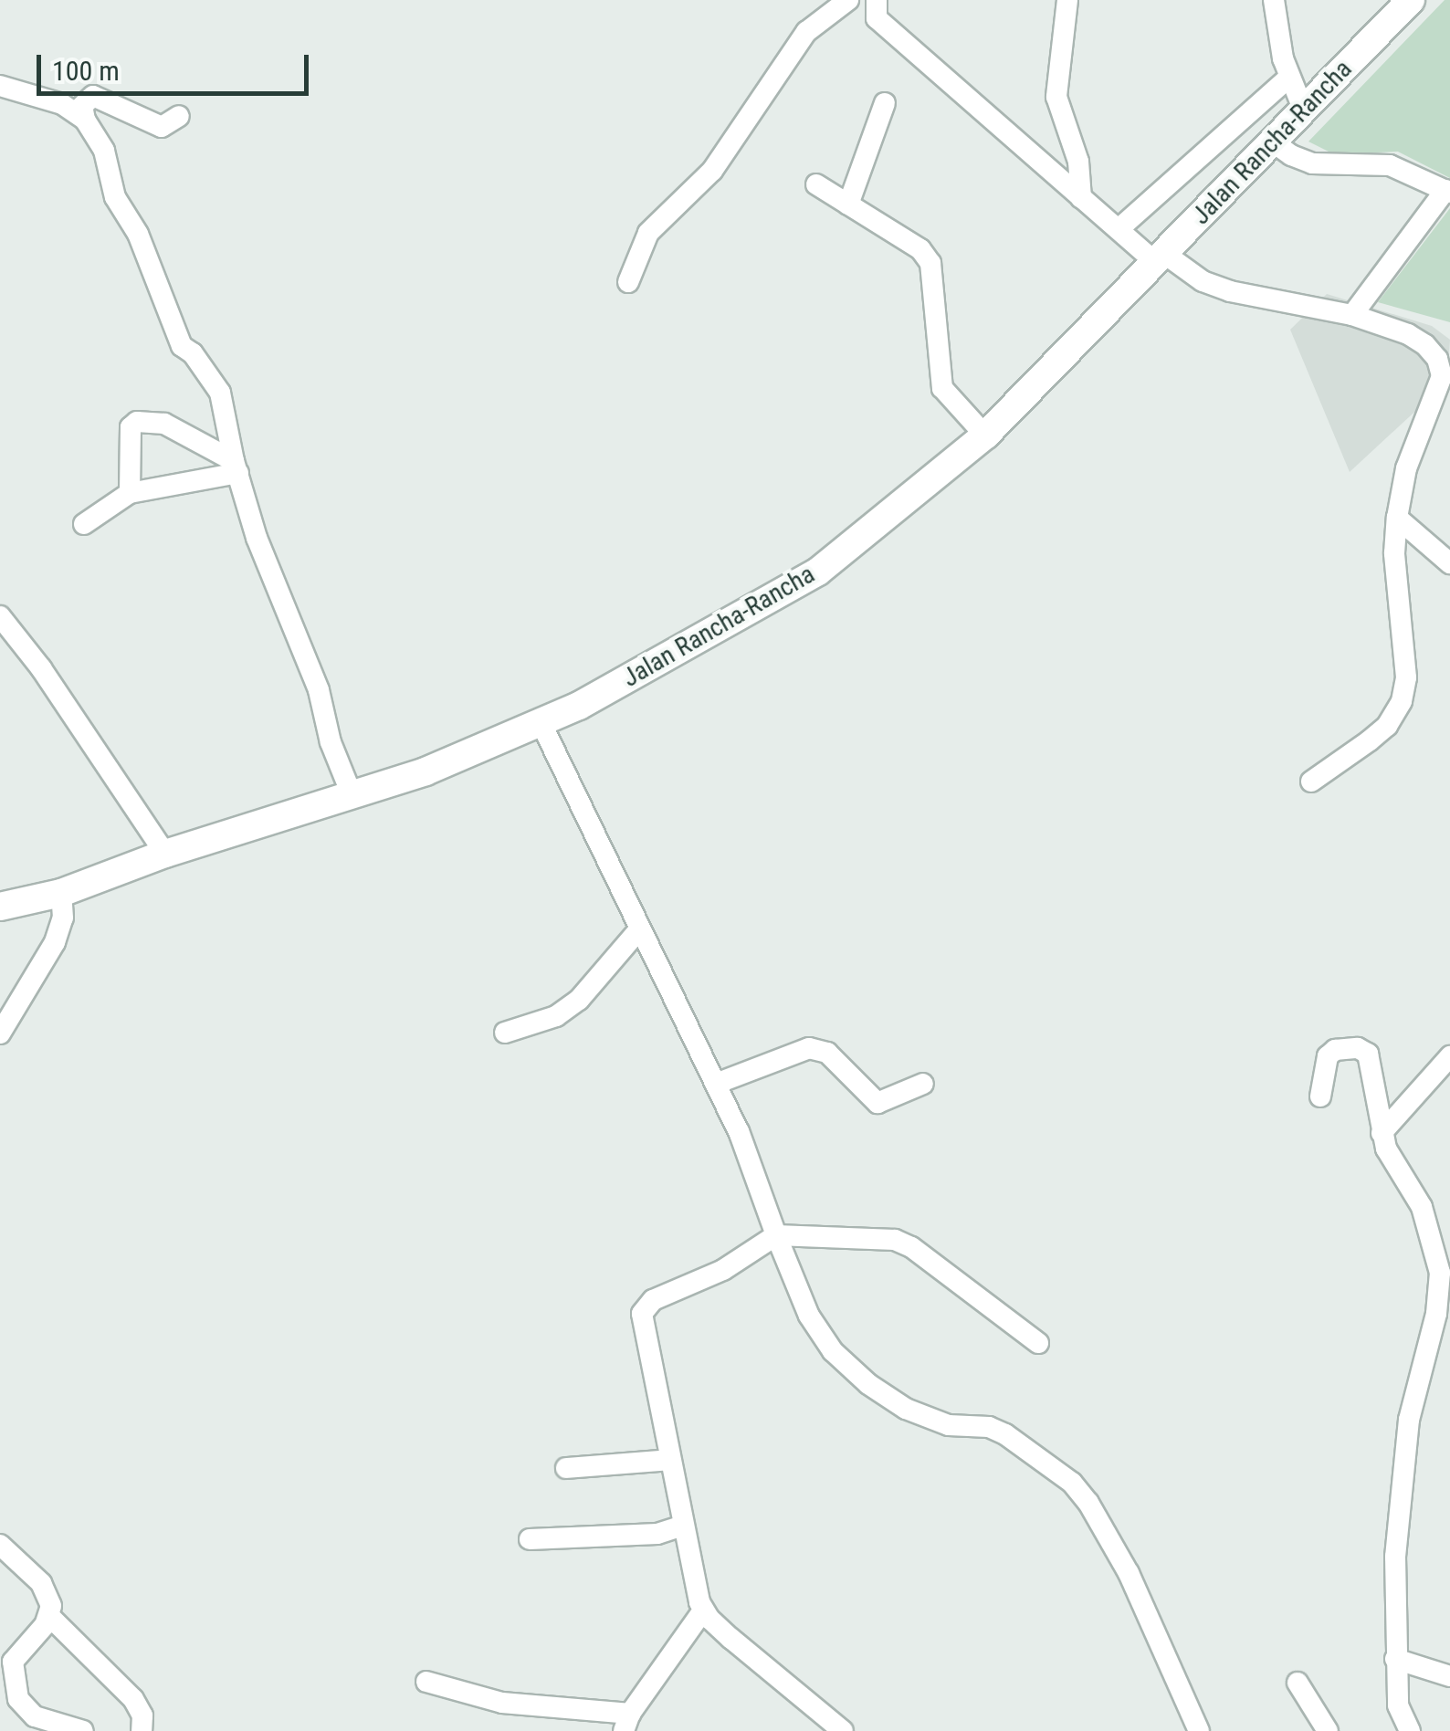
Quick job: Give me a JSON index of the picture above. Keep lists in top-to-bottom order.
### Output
{
  "streets": {
    "main road": ["Jalan Rancha-Rancha"]
  },
  "scale_bar": "100 m"
}
